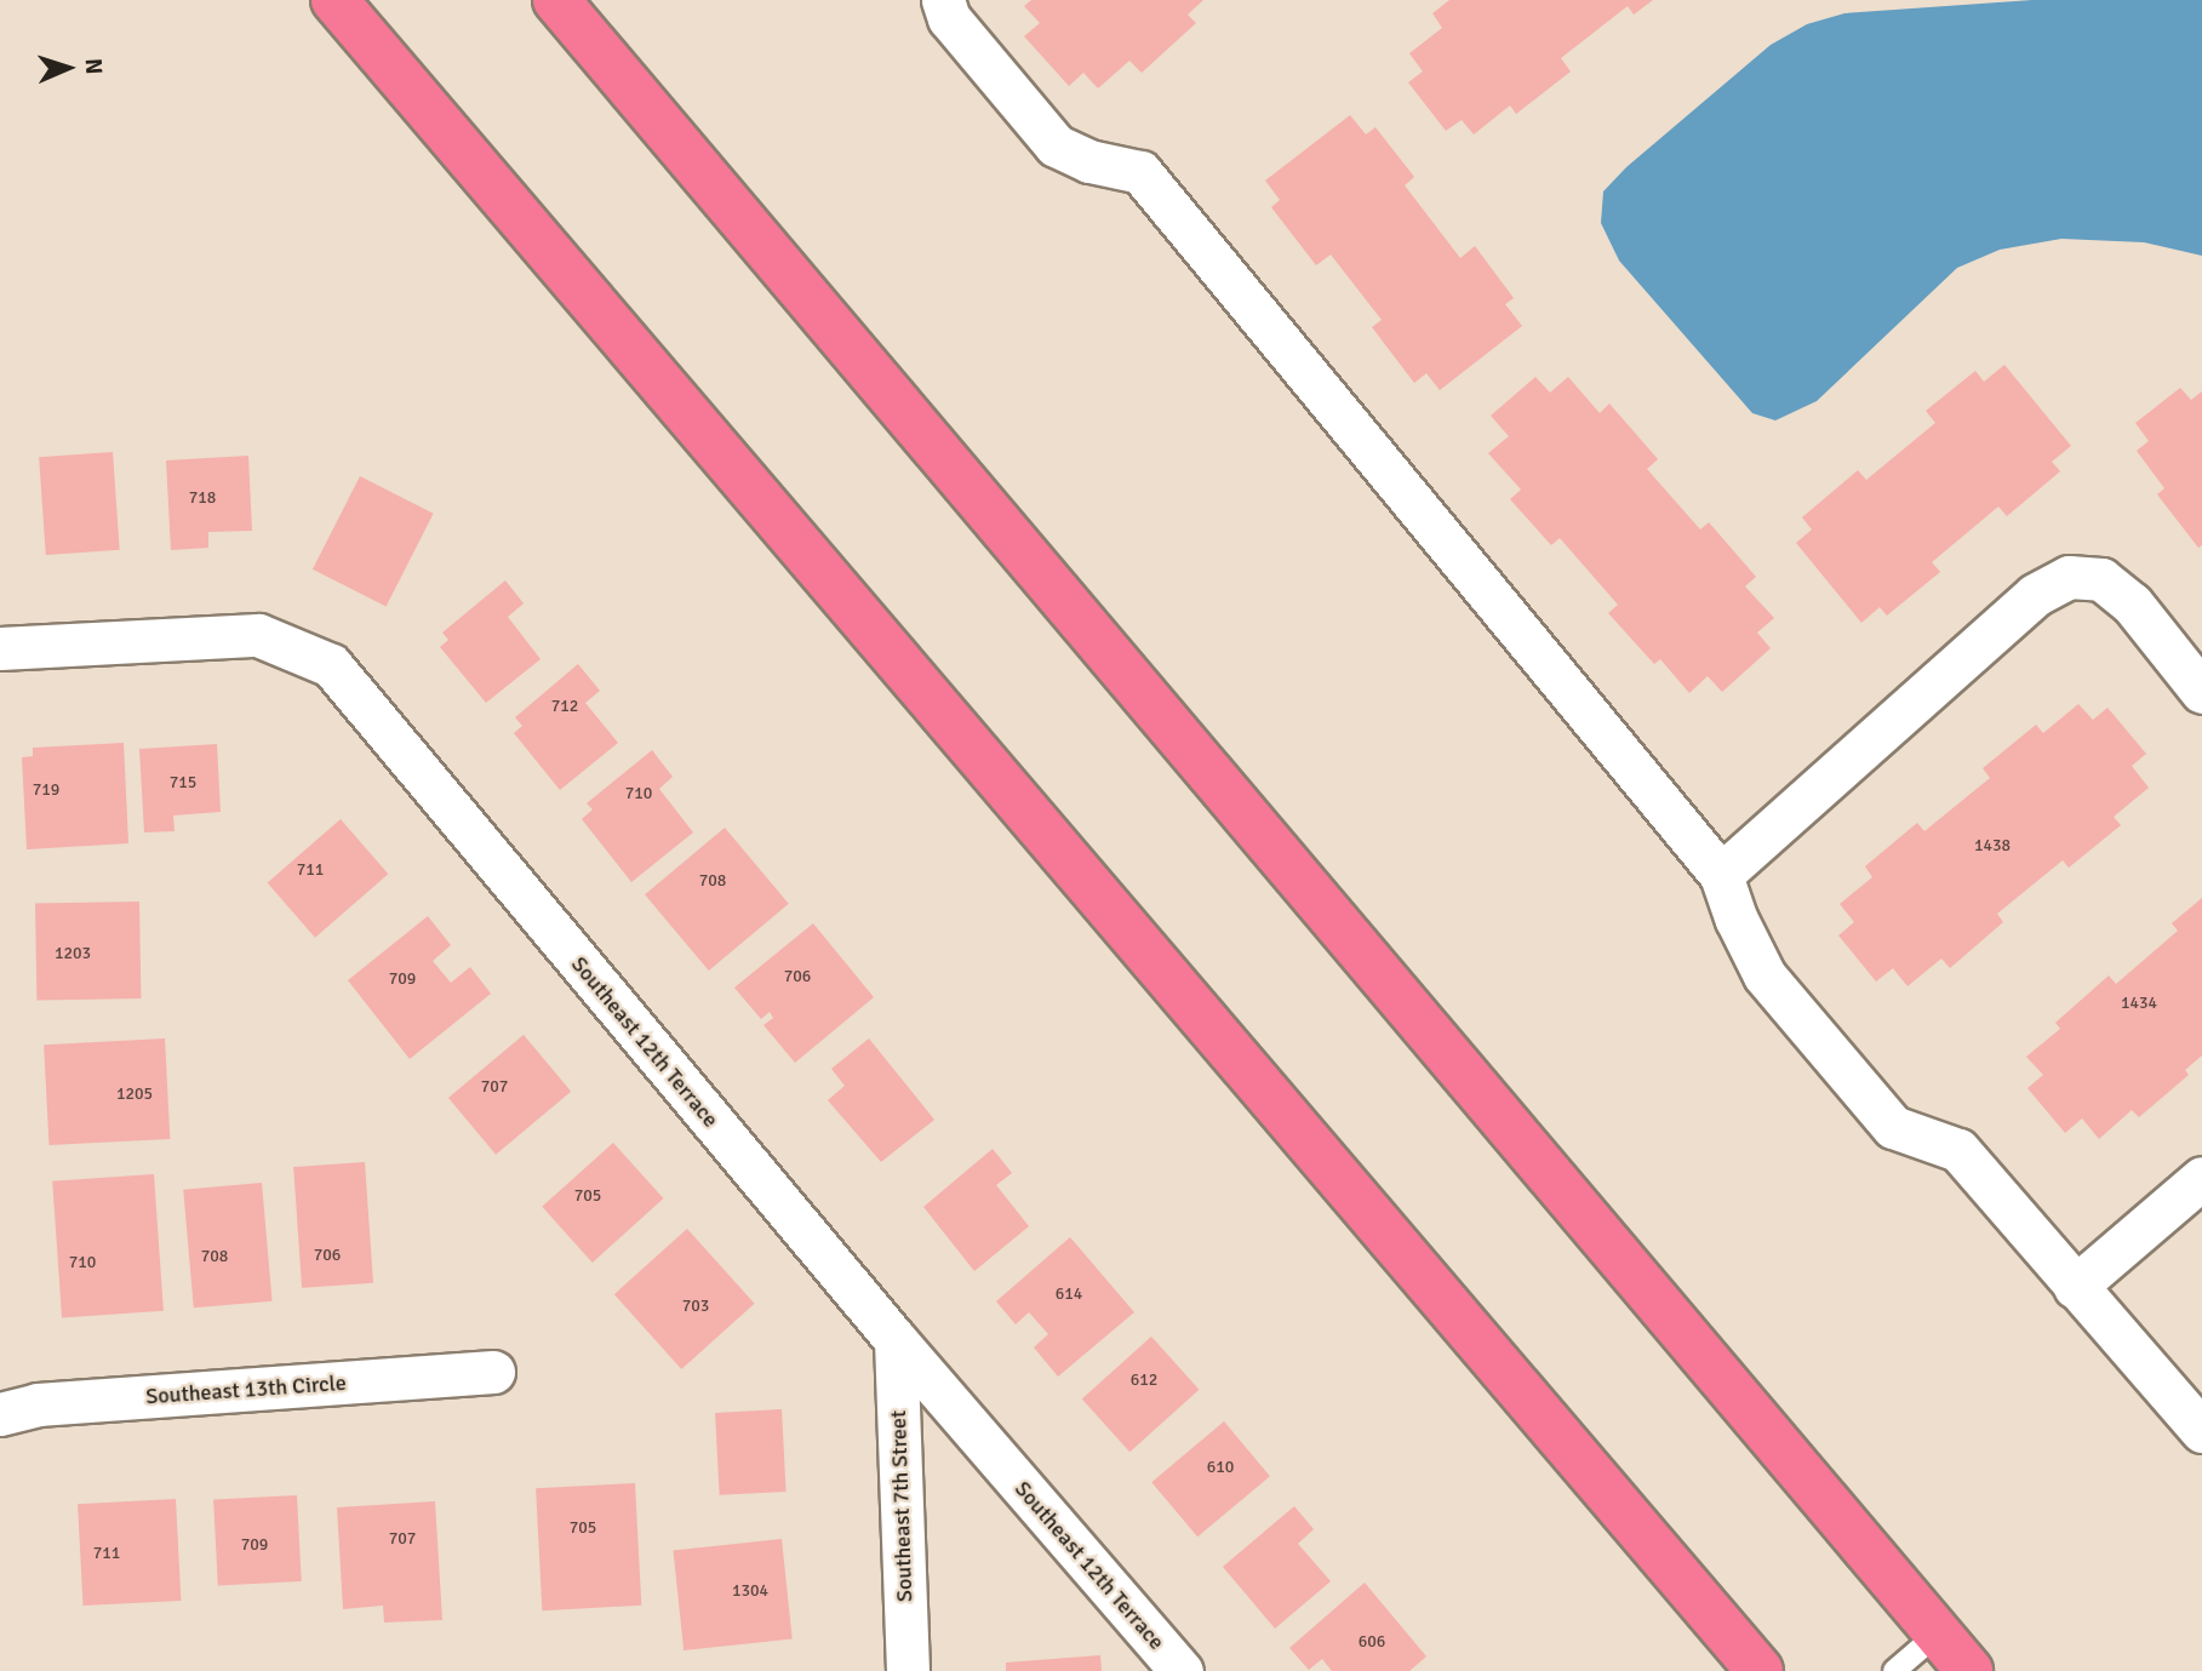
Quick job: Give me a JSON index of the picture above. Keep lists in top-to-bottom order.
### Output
{
  "streets": {
    "street": ["Southeast 12th Terrace", "Southeast 13th Circle", "Southeast 7th Street"]
  },
  "crossings": [
    ["Southeast 12th Terrace", "Southeast 7th Street"]
  ],
  "house_numbers": [
    "718",
    "712",
    "715",
    "719",
    "710",
    "1438",
    "711",
    "708",
    "1203",
    "706",
    "709",
    "1434",
    "707",
    "1205",
    "705",
    "706",
    "708",
    "710",
    "614",
    "703",
    "612",
    "610",
    "705",
    "707",
    "709",
    "711",
    "1304",
    "606"
  ],
  "north": "right"
}
